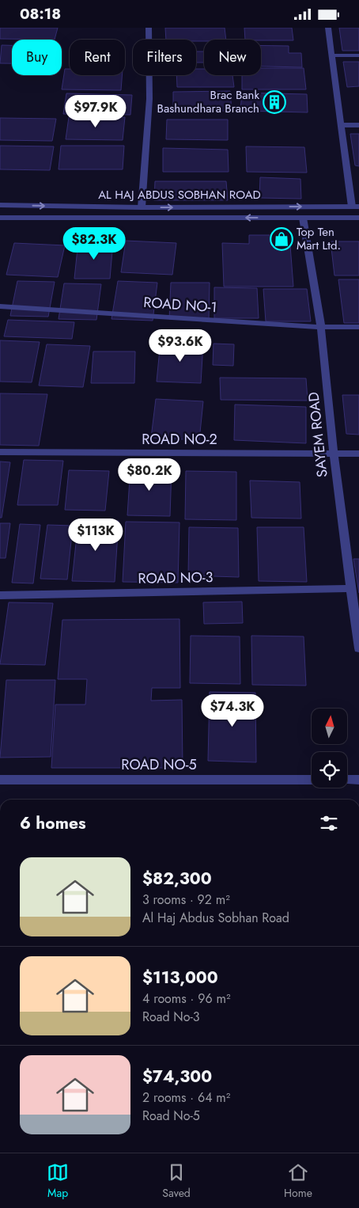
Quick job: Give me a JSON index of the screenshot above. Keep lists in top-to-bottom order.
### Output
{
  "streets": {
    "street": [
      "AL HAJ ABDUS SOBHAN ROAD",
      "ROAD NO-1",
      "SAYEM ROAD",
      "ROAD NO-2",
      "ROAD NO-3",
      "ROAD NO-5"
    ]
  },
  "crossings": [
    ["AL HAJ ABDUS SOBHAN ROAD", "SAYEM ROAD"],
    ["ROAD NO-1", "SAYEM ROAD"],
    ["SAYEM ROAD", "ROAD NO-2"],
    ["SAYEM ROAD", "ROAD NO-3"]
  ],
  "places": {
    "building": ["Brac Bank Bashundhara Branch"],
    "shop": ["Top Ten Mart Ltd."]
  },
  "north": "top",
  "page": {
    "status": "08:18",
    "chip": [
      "Buy",
      "Rent",
      "Filters",
      "New"
    ],
    "price": [
      "$97.9K",
      "$82.3K",
      "$93.6K",
      "$80.2K",
      "$113K",
      "$74.3K"
    ],
    "heading": "6 homes",
    "list": [
      {
        "name": "$82,300",
        "note": "3 rooms · 92 m² · Al Haj Abdus Sobhan Road"
      },
      {
        "name": "$113,000",
        "note": "4 rooms · 96 m² · Road No-3"
      },
      {
        "name": "$74,300",
        "note": "2 rooms · 64 m² · Road No-5"
      }
    ],
    "tabs": ["Map", "Saved", "Home"]
  }
}
